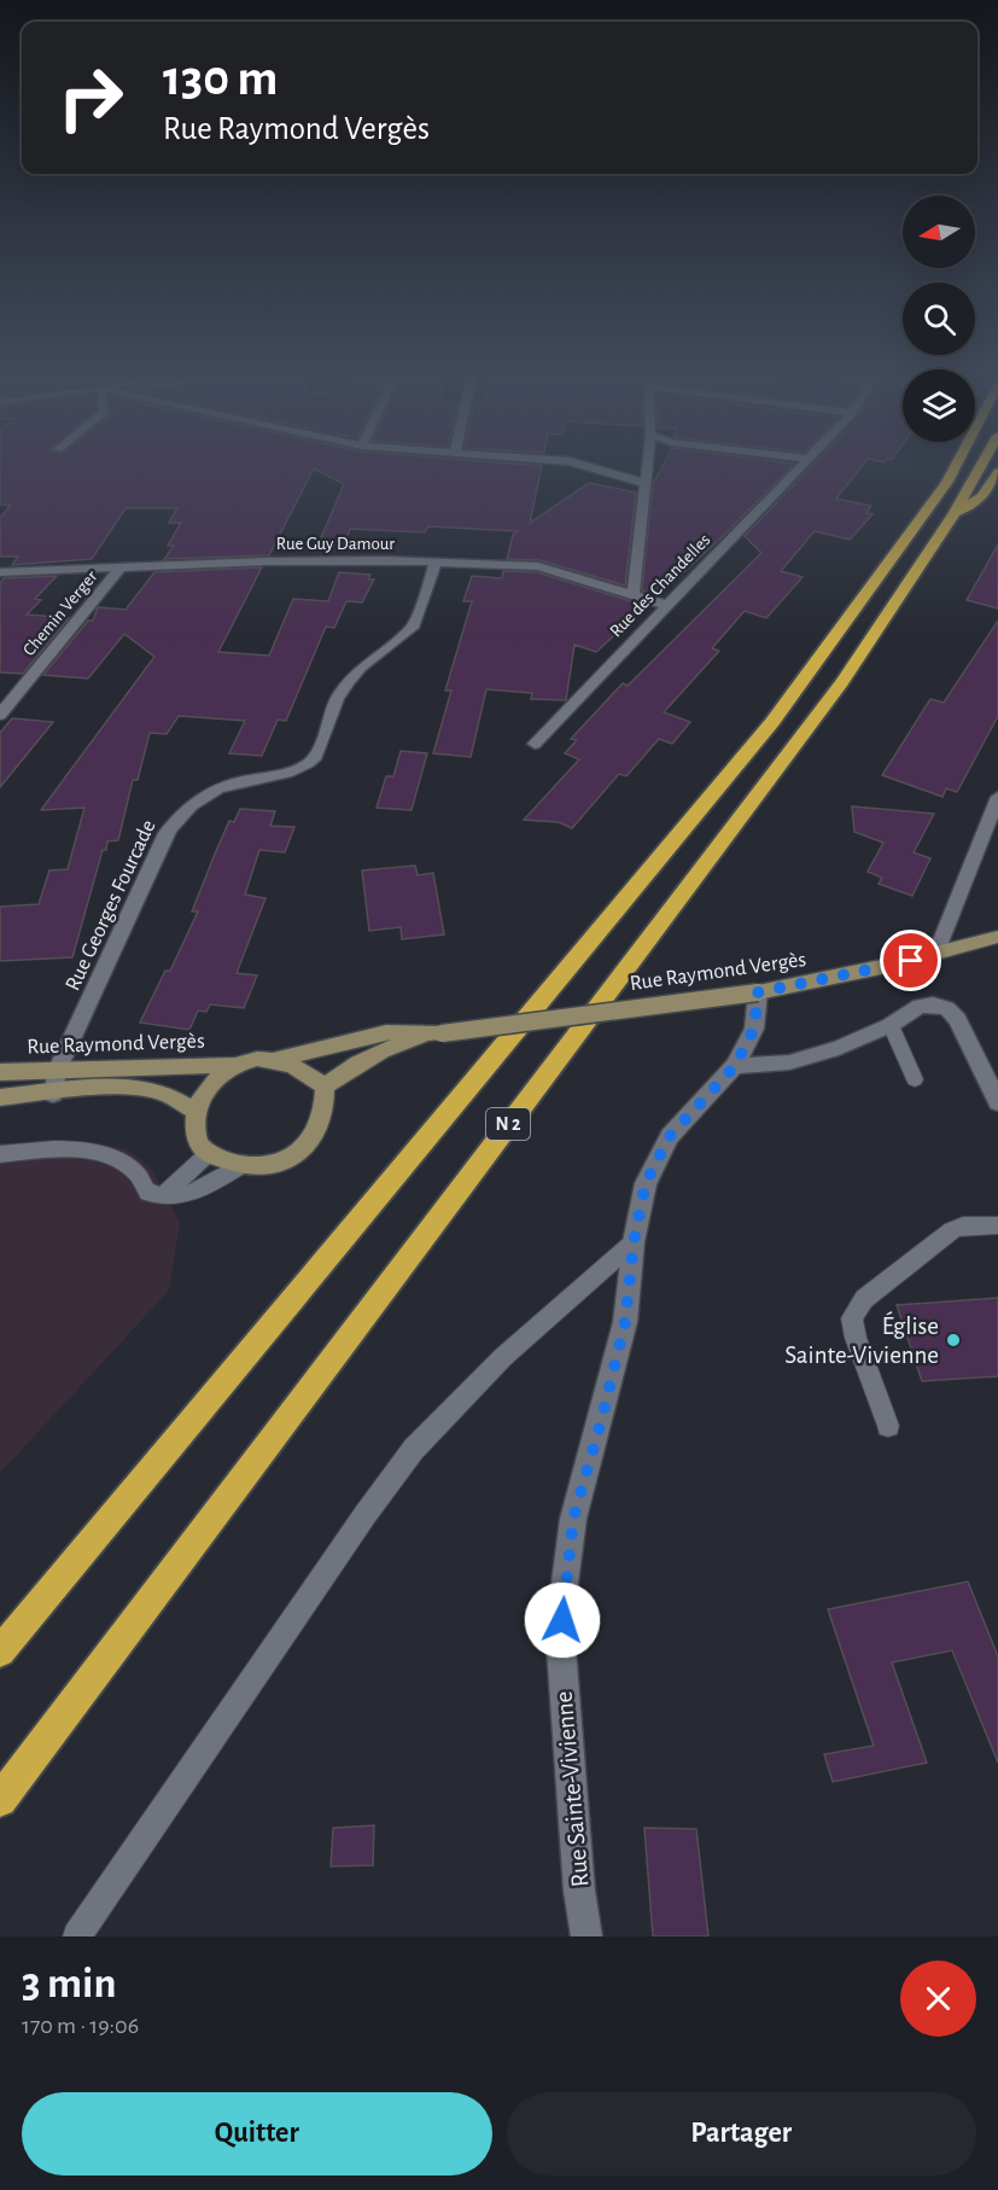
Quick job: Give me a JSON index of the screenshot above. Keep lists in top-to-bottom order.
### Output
{
  "streets": {
    "highway": ["N 2"],
    "main road": ["Rue Raymond Vergès"],
    "street": [
      "Rue Guy Damour",
      "Rue des Chandelles",
      "Chemin Verger",
      "Rue Georges Fourcade",
      "Rue Sainte-Vivienne"
    ]
  },
  "crossings": [
    ["Rue Guy Damour", "Rue des Chandelles"],
    ["Rue Guy Damour", "Chemin Verger"],
    ["Rue Guy Damour", "Rue Georges Fourcade"],
    ["Rue Georges Fourcade", "Rue Raymond Vergès"],
    ["Rue Raymond Vergès", "Rue Sainte-Vivienne"]
  ],
  "places": ["Église Sainte-Vivienne"],
  "north": "left",
  "page": {
    "turn": ["130 m", "Rue Raymond Vergès"],
    "heading": ["3 min", "170 m · 19:06"],
    "buttons": ["Quitter", "Partager"]
  }
}
